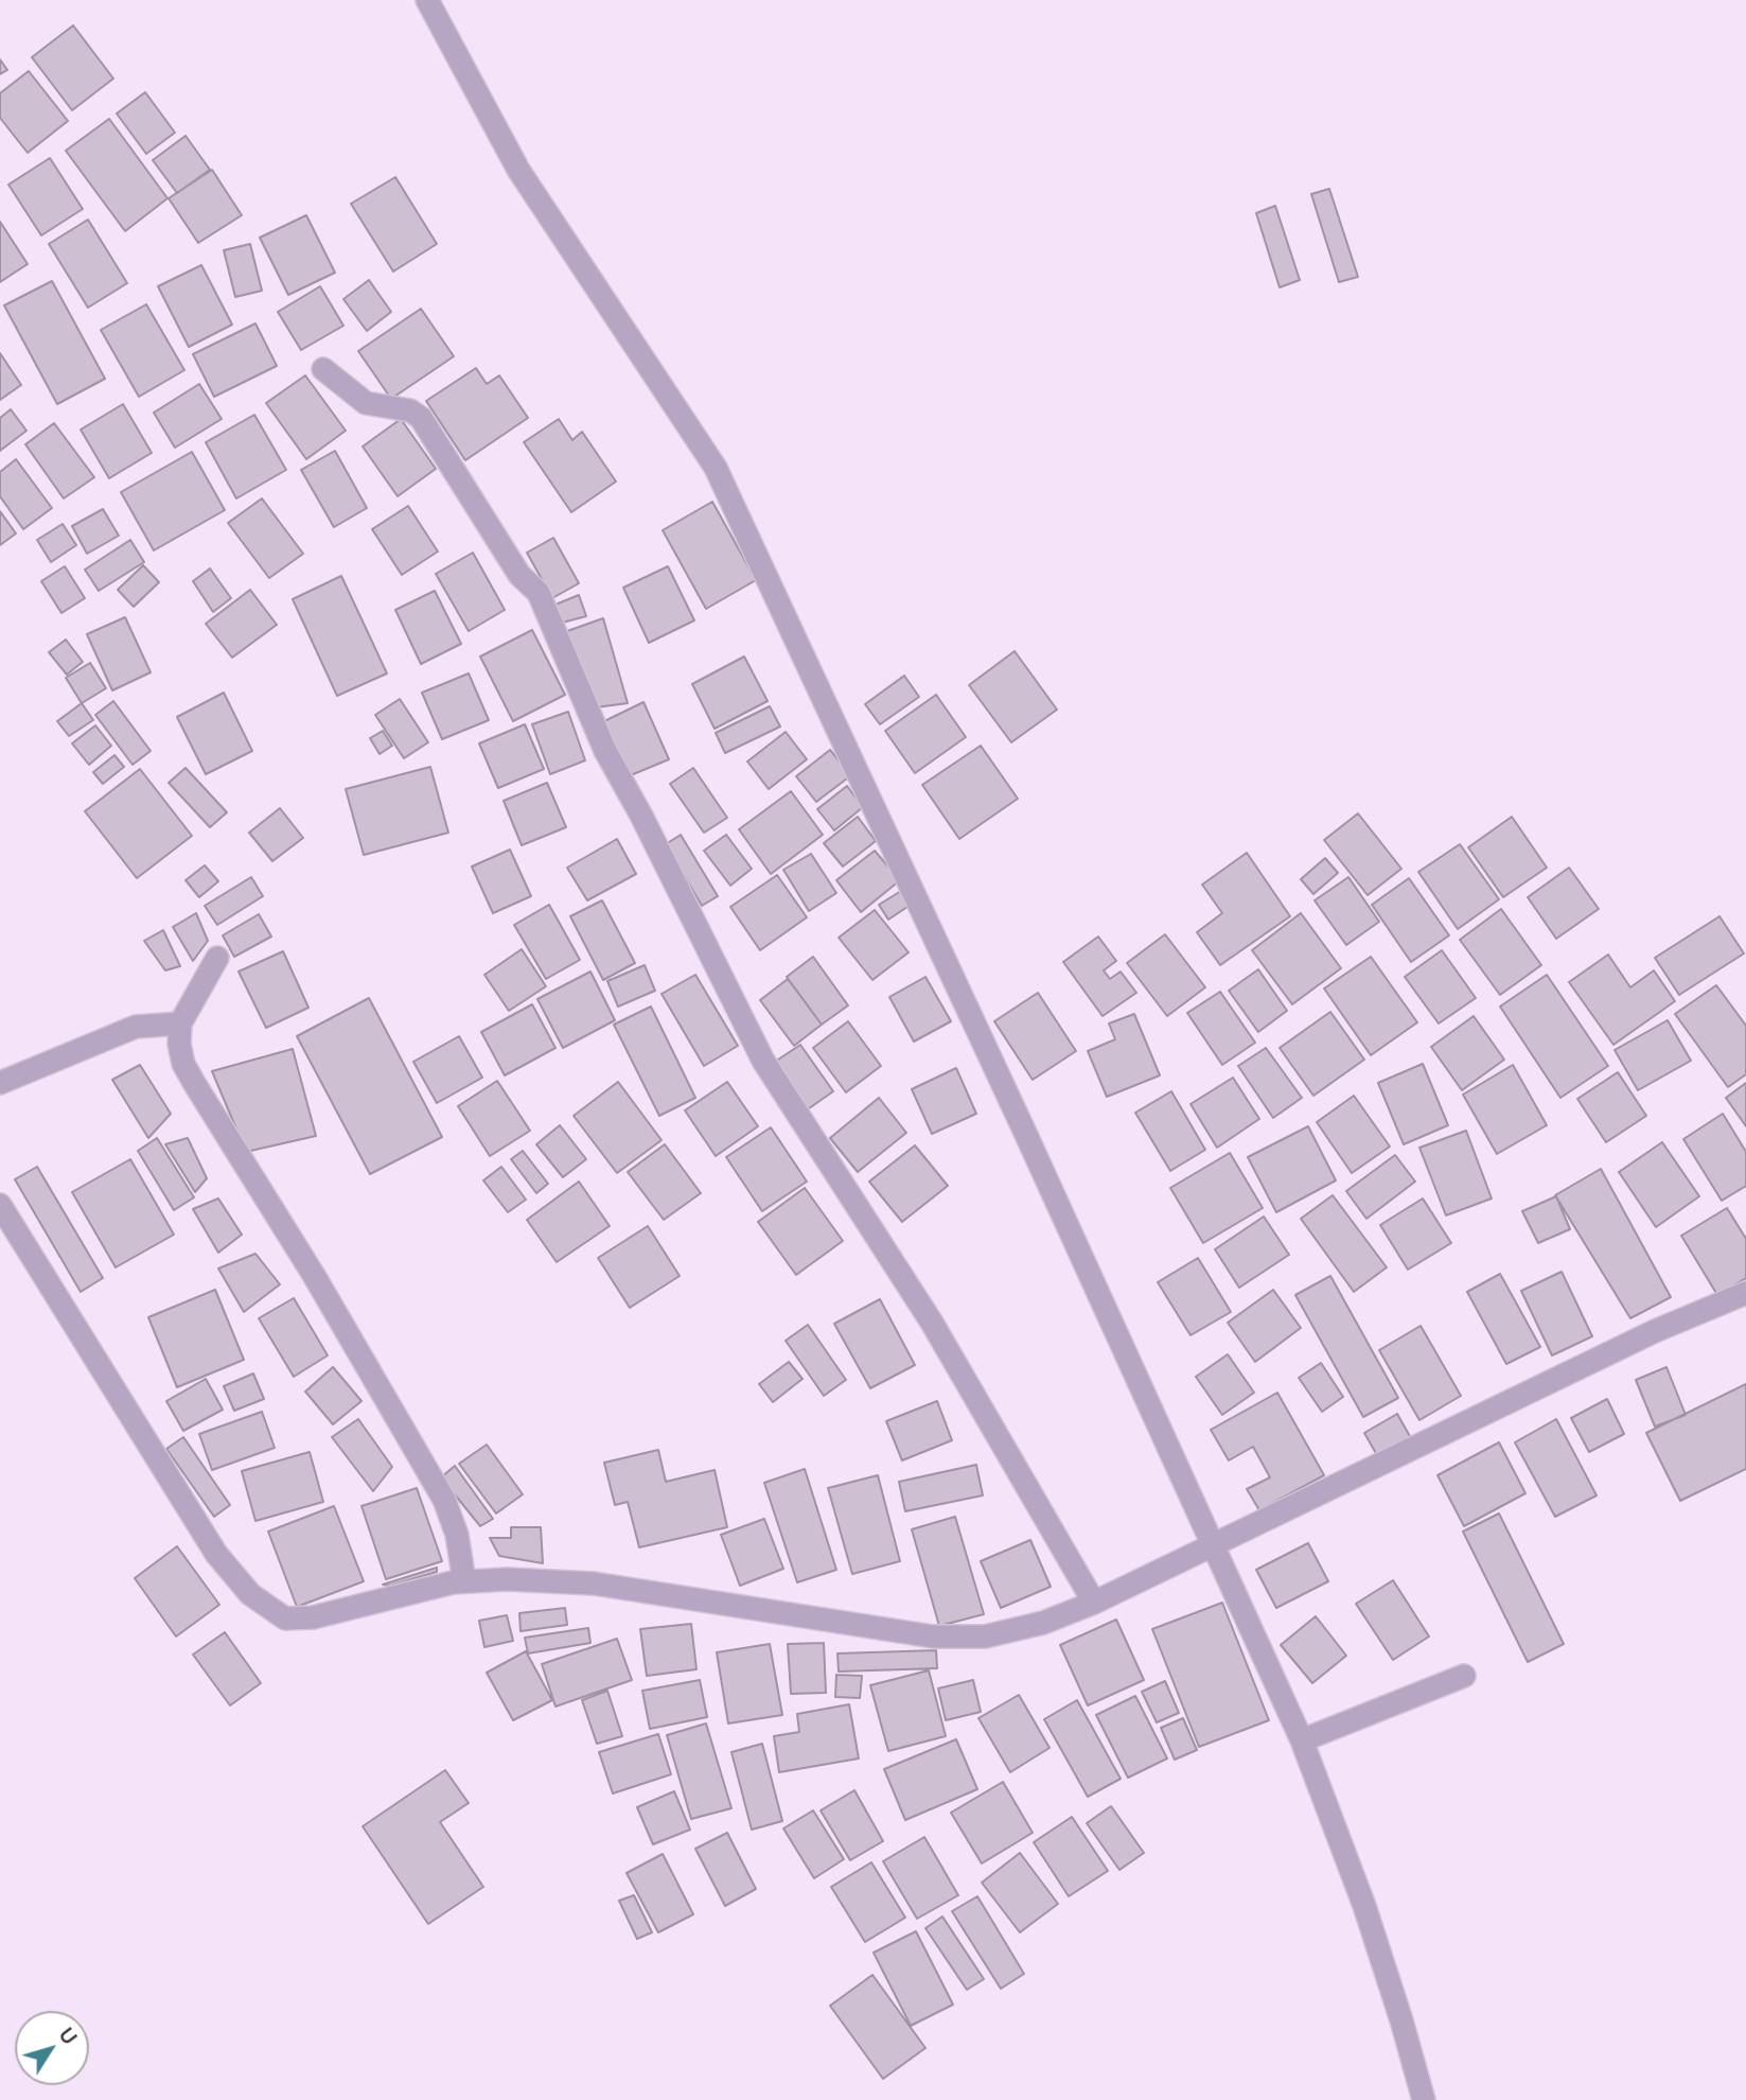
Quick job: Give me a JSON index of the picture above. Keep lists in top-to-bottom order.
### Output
{
  "north": "top right"
}
